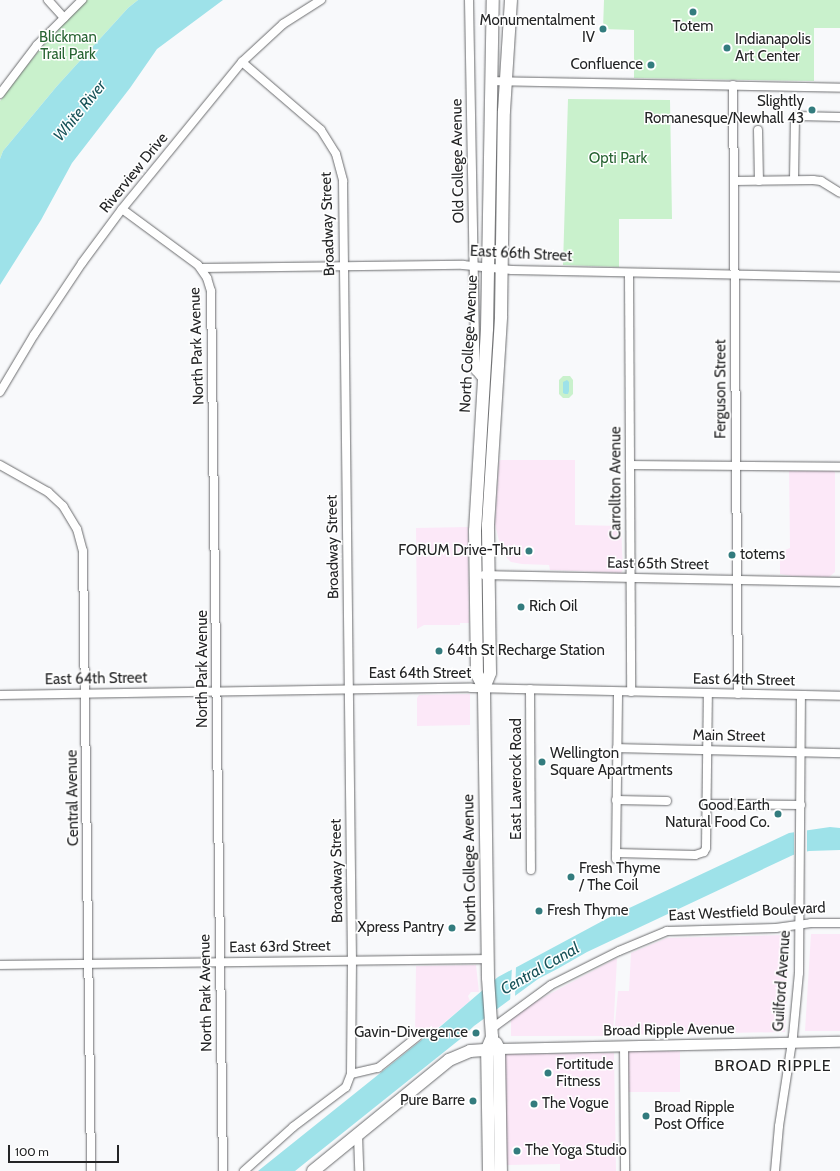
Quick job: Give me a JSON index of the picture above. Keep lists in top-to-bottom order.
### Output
{
  "streets": {
    "main road": ["North College Avenue"],
    "street": [
      "Old College Avenue",
      "Riverview Drive",
      "Broadway Street",
      "East 66th Street",
      "North Park Avenue",
      "Ferguson Street",
      "Carrollton Avenue",
      "East 65th Street",
      "East 64th Street",
      "Main Street",
      "East Laverock Road",
      "Central Avenue",
      "East Westfield Boulevard",
      "East 63rd Street",
      "Guilford Avenue",
      "Broad Ripple Avenue"
    ]
  },
  "crossings": [
    ["Old College Avenue", "East 66th Street"],
    ["Old College Avenue", "North College Avenue"],
    ["Riverview Drive", "Broadway Street"],
    ["Riverview Drive", "North Park Avenue"],
    ["Broadway Street", "East 66th Street"],
    ["Broadway Street", "East 64th Street"],
    ["Broadway Street", "East 63rd Street"],
    ["East 66th Street", "North College Avenue"],
    ["East 66th Street", "North Park Avenue"],
    ["East 66th Street", "Ferguson Street"],
    ["East 66th Street", "Carrollton Avenue"],
    ["North College Avenue", "East 65th Street"],
    ["North College Avenue", "East 64th Street"],
    ["North College Avenue", "East Westfield Boulevard"],
    ["North College Avenue", "East 63rd Street"],
    ["North College Avenue", "Broad Ripple Avenue"],
    ["North Park Avenue", "East 64th Street"],
    ["North Park Avenue", "East 63rd Street"],
    ["Ferguson Street", "East 65th Street"],
    ["Ferguson Street", "East 64th Street"],
    ["Carrollton Avenue", "East 65th Street"],
    ["Carrollton Avenue", "East 64th Street"],
    ["East 64th Street", "East Laverock Road"],
    ["East 64th Street", "Central Avenue"],
    ["East 64th Street", "Guilford Avenue"],
    ["Main Street", "Guilford Avenue"],
    ["Central Avenue", "East 63rd Street"],
    ["East Westfield Boulevard", "Guilford Avenue"],
    ["Guilford Avenue", "Broad Ripple Avenue"]
  ],
  "districts": ["BROAD RIPPLE"],
  "water": ["White River", "Central Canal"],
  "parks": ["Blickman Trail Park", "Opti Park"],
  "places": [
    "Totem",
    "Monumentalment IV",
    "Indianapolis Art Center",
    "Confluence",
    "Slightly Romanesque/Newhall 43",
    "FORUM Drive-Thru",
    "totems",
    "Rich Oil",
    "64th St Recharge Station",
    "Wellington Square Apartments",
    "Good Earth Natural Food Co.",
    "Fresh Thyme / The Coil",
    "Fresh Thyme",
    "Xpress Pantry",
    "Gavin-Divergence",
    "Fortitude Fitness",
    "Pure Barre",
    "The Vogue",
    "Broad Ripple Post Office",
    "The Yoga Studio"
  ],
  "scale_bar": "100 m"
}
